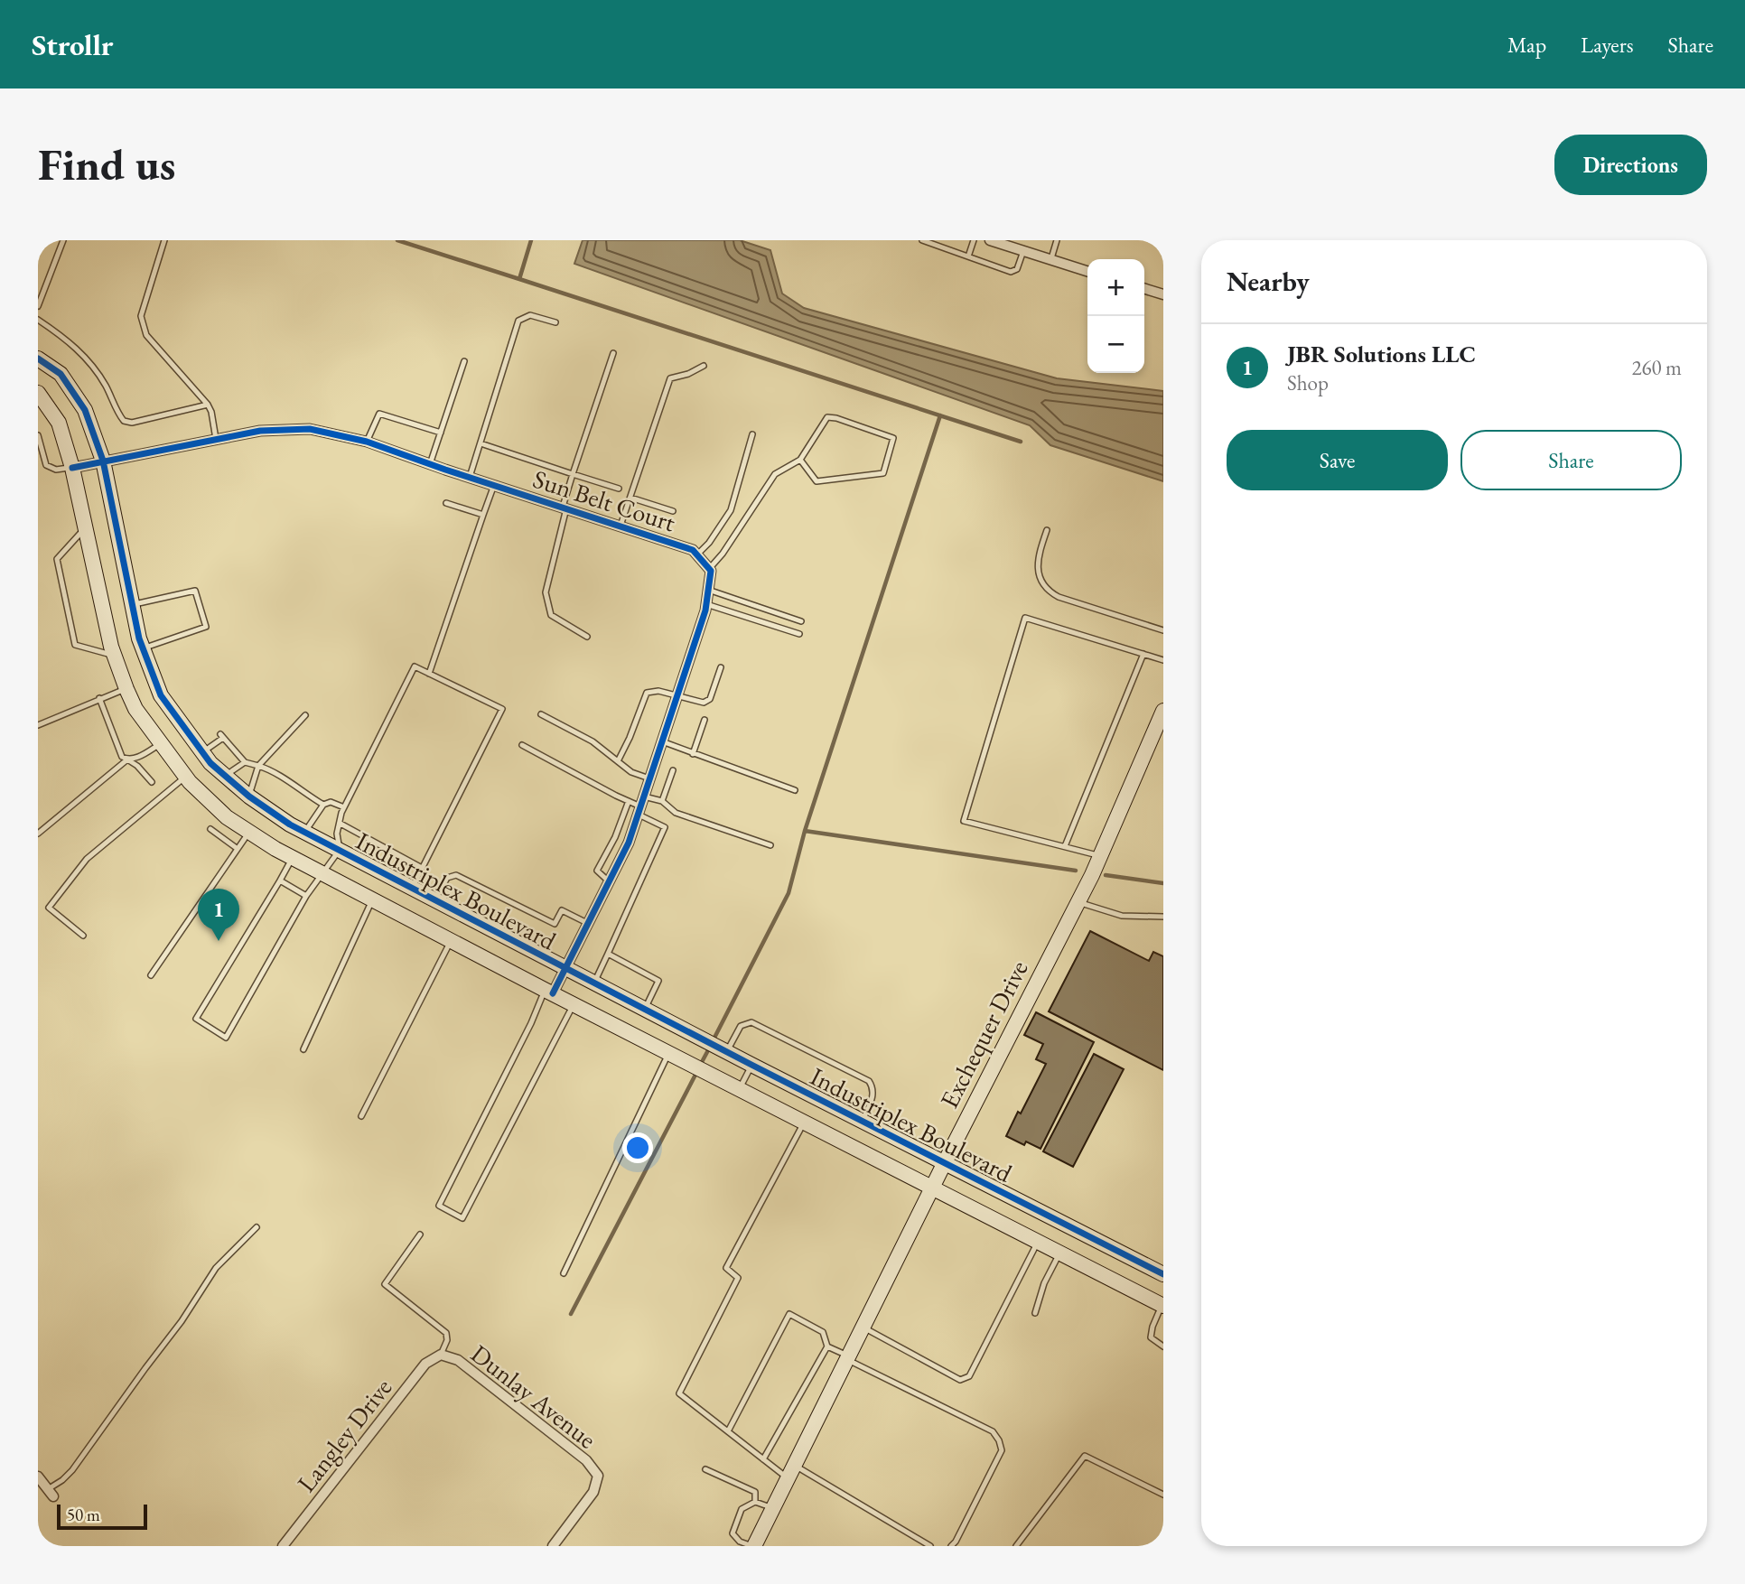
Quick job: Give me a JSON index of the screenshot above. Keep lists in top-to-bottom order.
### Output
{
  "streets": {
    "street": [
      "Sun Belt Court",
      "Industriplex Boulevard",
      "Exchequer Drive",
      "Dunlay Avenue",
      "Langley Drive"
    ]
  },
  "crossings": [
    ["Sun Belt Court", "Industriplex Boulevard"],
    ["Industriplex Boulevard", "Exchequer Drive"],
    ["Dunlay Avenue", "Langley Drive"]
  ],
  "scale_bar": "50 m",
  "page": {
    "header": "Strollr",
    "nav": ["Map", "Layers", "Share"],
    "buttons": [
      "Directions",
      ["Save", "Share"]
    ],
    "title": "Find us",
    "heading": "Nearby",
    "map_buttons": ["+", "−"],
    "list": [
      {
        "mark": "1",
        "name": "JBR Solutions LLC",
        "note": "Shop",
        "value": "260 m"
      }
    ],
    "pins": "1",
    "scale": "50 m"
  }
}
